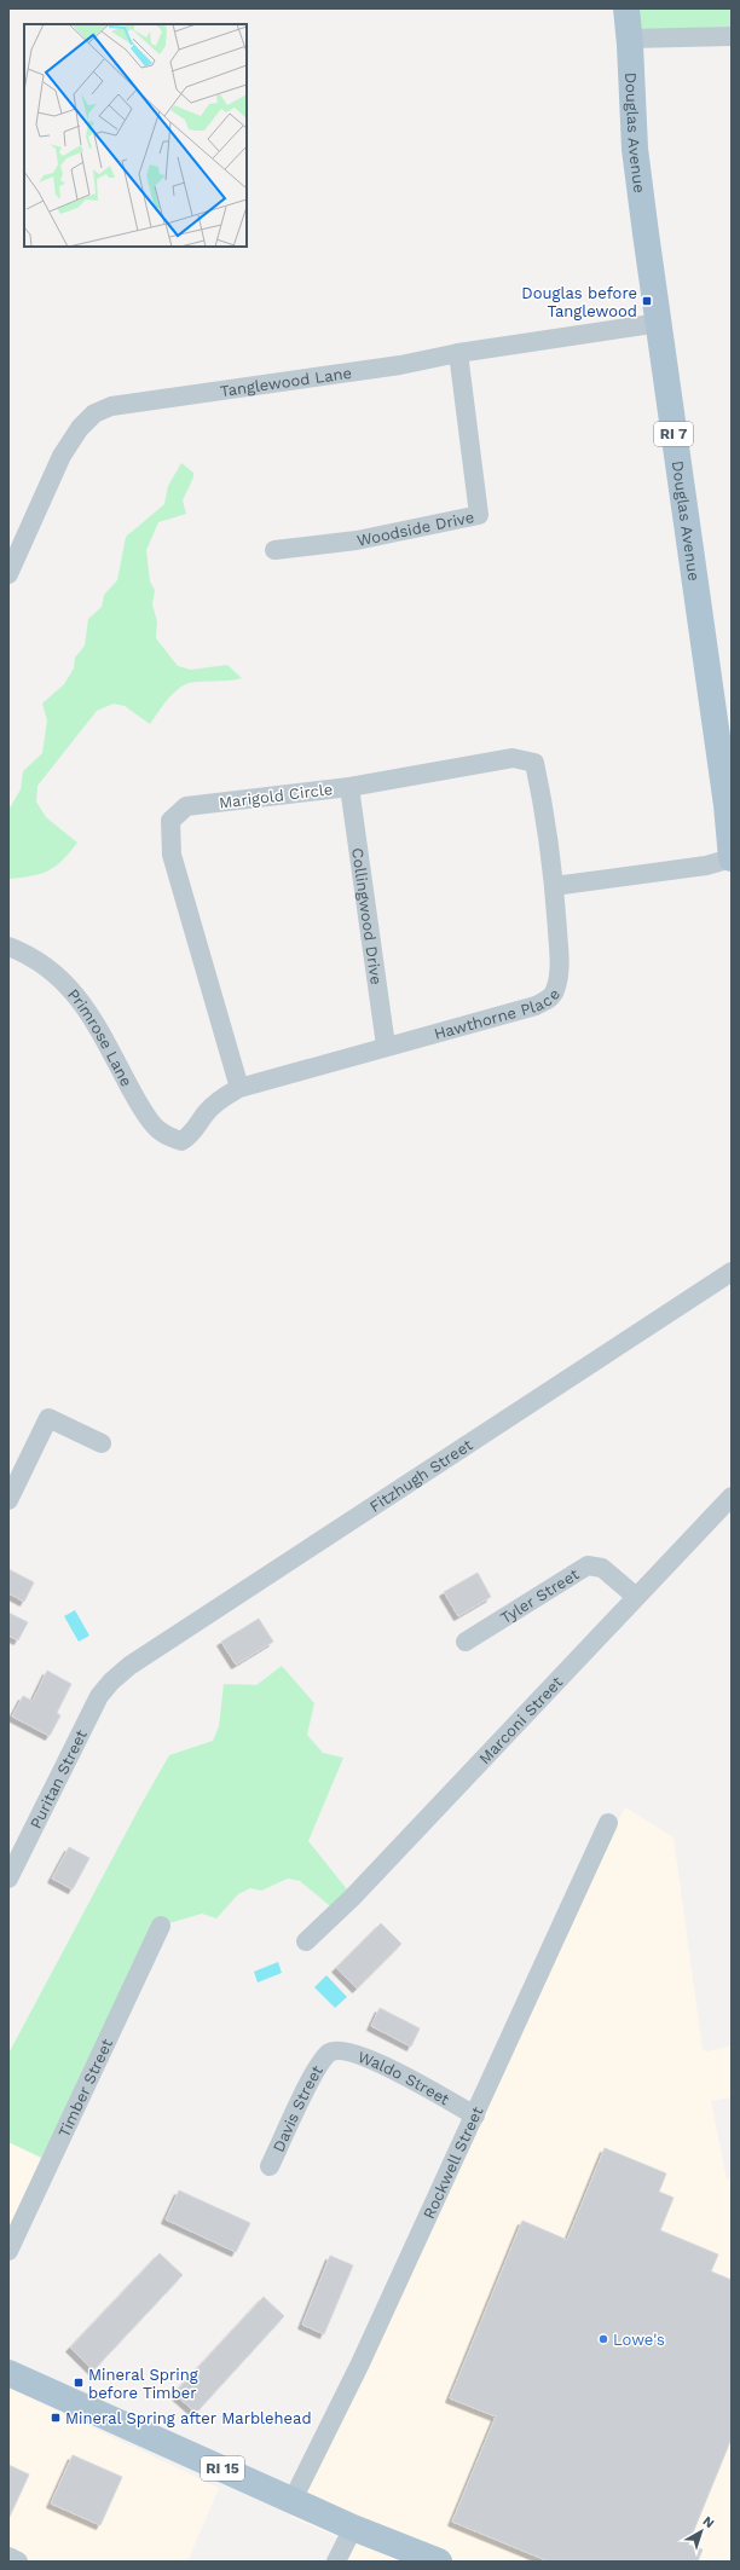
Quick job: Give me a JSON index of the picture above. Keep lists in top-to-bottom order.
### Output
{
  "streets": {
    "main road": ["Douglas Avenue", "RI 7", "RI 15"],
    "street": [
      "Tanglewood Lane",
      "Woodside Drive",
      "Marigold Circle",
      "Collingwood Drive",
      "Hawthorne Place",
      "Primrose Lane",
      "Fitzhugh Street",
      "Tyler Street",
      "Marconi Street",
      "Puritan Street",
      "Waldo Street",
      "Timber Street",
      "Davis Street",
      "Rockwell Street"
    ]
  },
  "crossings": [
    ["Douglas Avenue", "Tanglewood Lane"],
    ["Tanglewood Lane", "Woodside Drive"],
    ["Marigold Circle", "Collingwood Drive"],
    ["Marigold Circle", "Hawthorne Place"],
    ["Collingwood Drive", "Hawthorne Place"],
    ["Hawthorne Place", "Primrose Lane"],
    ["Fitzhugh Street", "Puritan Street"],
    ["Tyler Street", "Marconi Street"],
    ["Waldo Street", "Davis Street"],
    ["Waldo Street", "Rockwell Street"],
    ["Rockwell Street", "RI 15"]
  ],
  "places": {
    "transit": ["Douglas before Tanglewood", "Mineral Spring before Timber", "Mineral Spring after Marblehead"],
    "other": ["Lowe's"]
  },
  "north": "top right"
}
